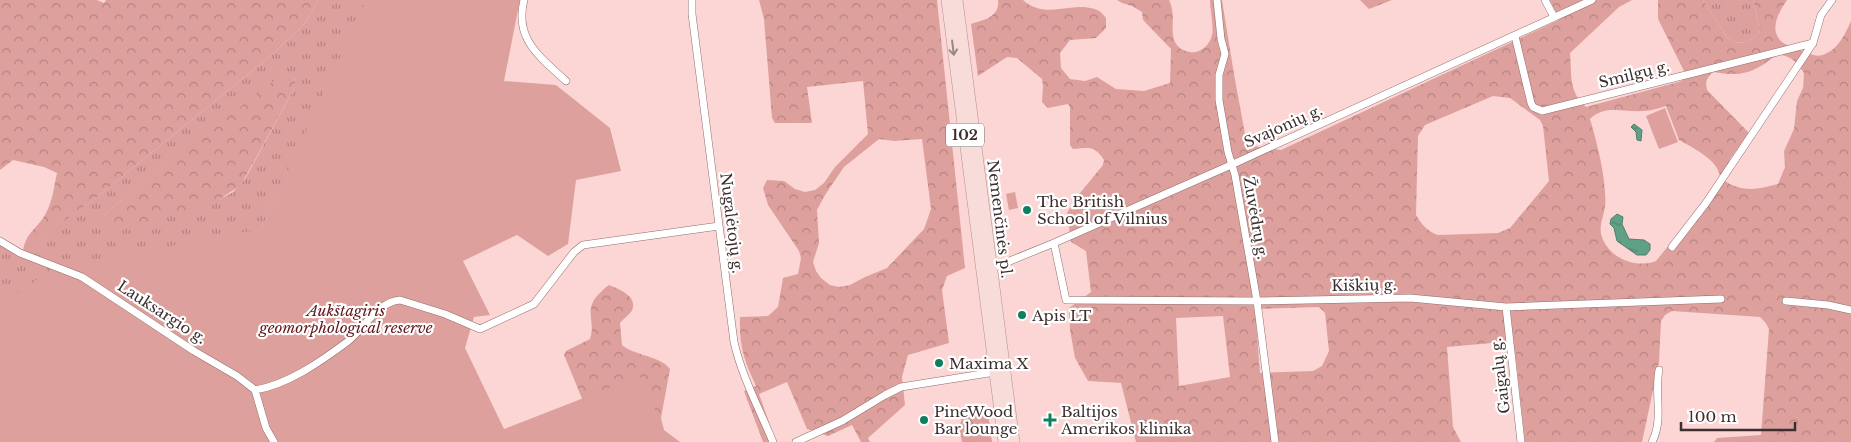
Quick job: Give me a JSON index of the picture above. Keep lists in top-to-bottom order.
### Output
{
  "streets": {
    "main road": ["102", "Nemenčinės pl."],
    "street": [
      "Smilgų g.",
      "Svajonių g.",
      "Žuvėdrų g.",
      "Nugalėtojų g.",
      "Kiškių g.",
      "Lauksargio g.",
      "Gaigalų g."
    ]
  },
  "crossings": [
    ["Smilgų g.", "Svajonių g."],
    ["Svajonių g.", "Žuvėdrų g."],
    ["Svajonių g.", "Nemenčinės pl."],
    ["Svajonių g.", "Kiškių g."],
    ["Žuvėdrų g.", "Kiškių g."],
    ["Kiškių g.", "Gaigalų g."]
  ],
  "parks": ["Aukštagiris geomorphological reserve"],
  "places": {
    "other": [
      "The British School of Vilnius",
      "Apis LT",
      "Maxima X",
      "PineWood Bar lounge"
    ],
    "health": ["Baltijos Amerikos klinika"]
  },
  "scale_bar": "100 m"
}
